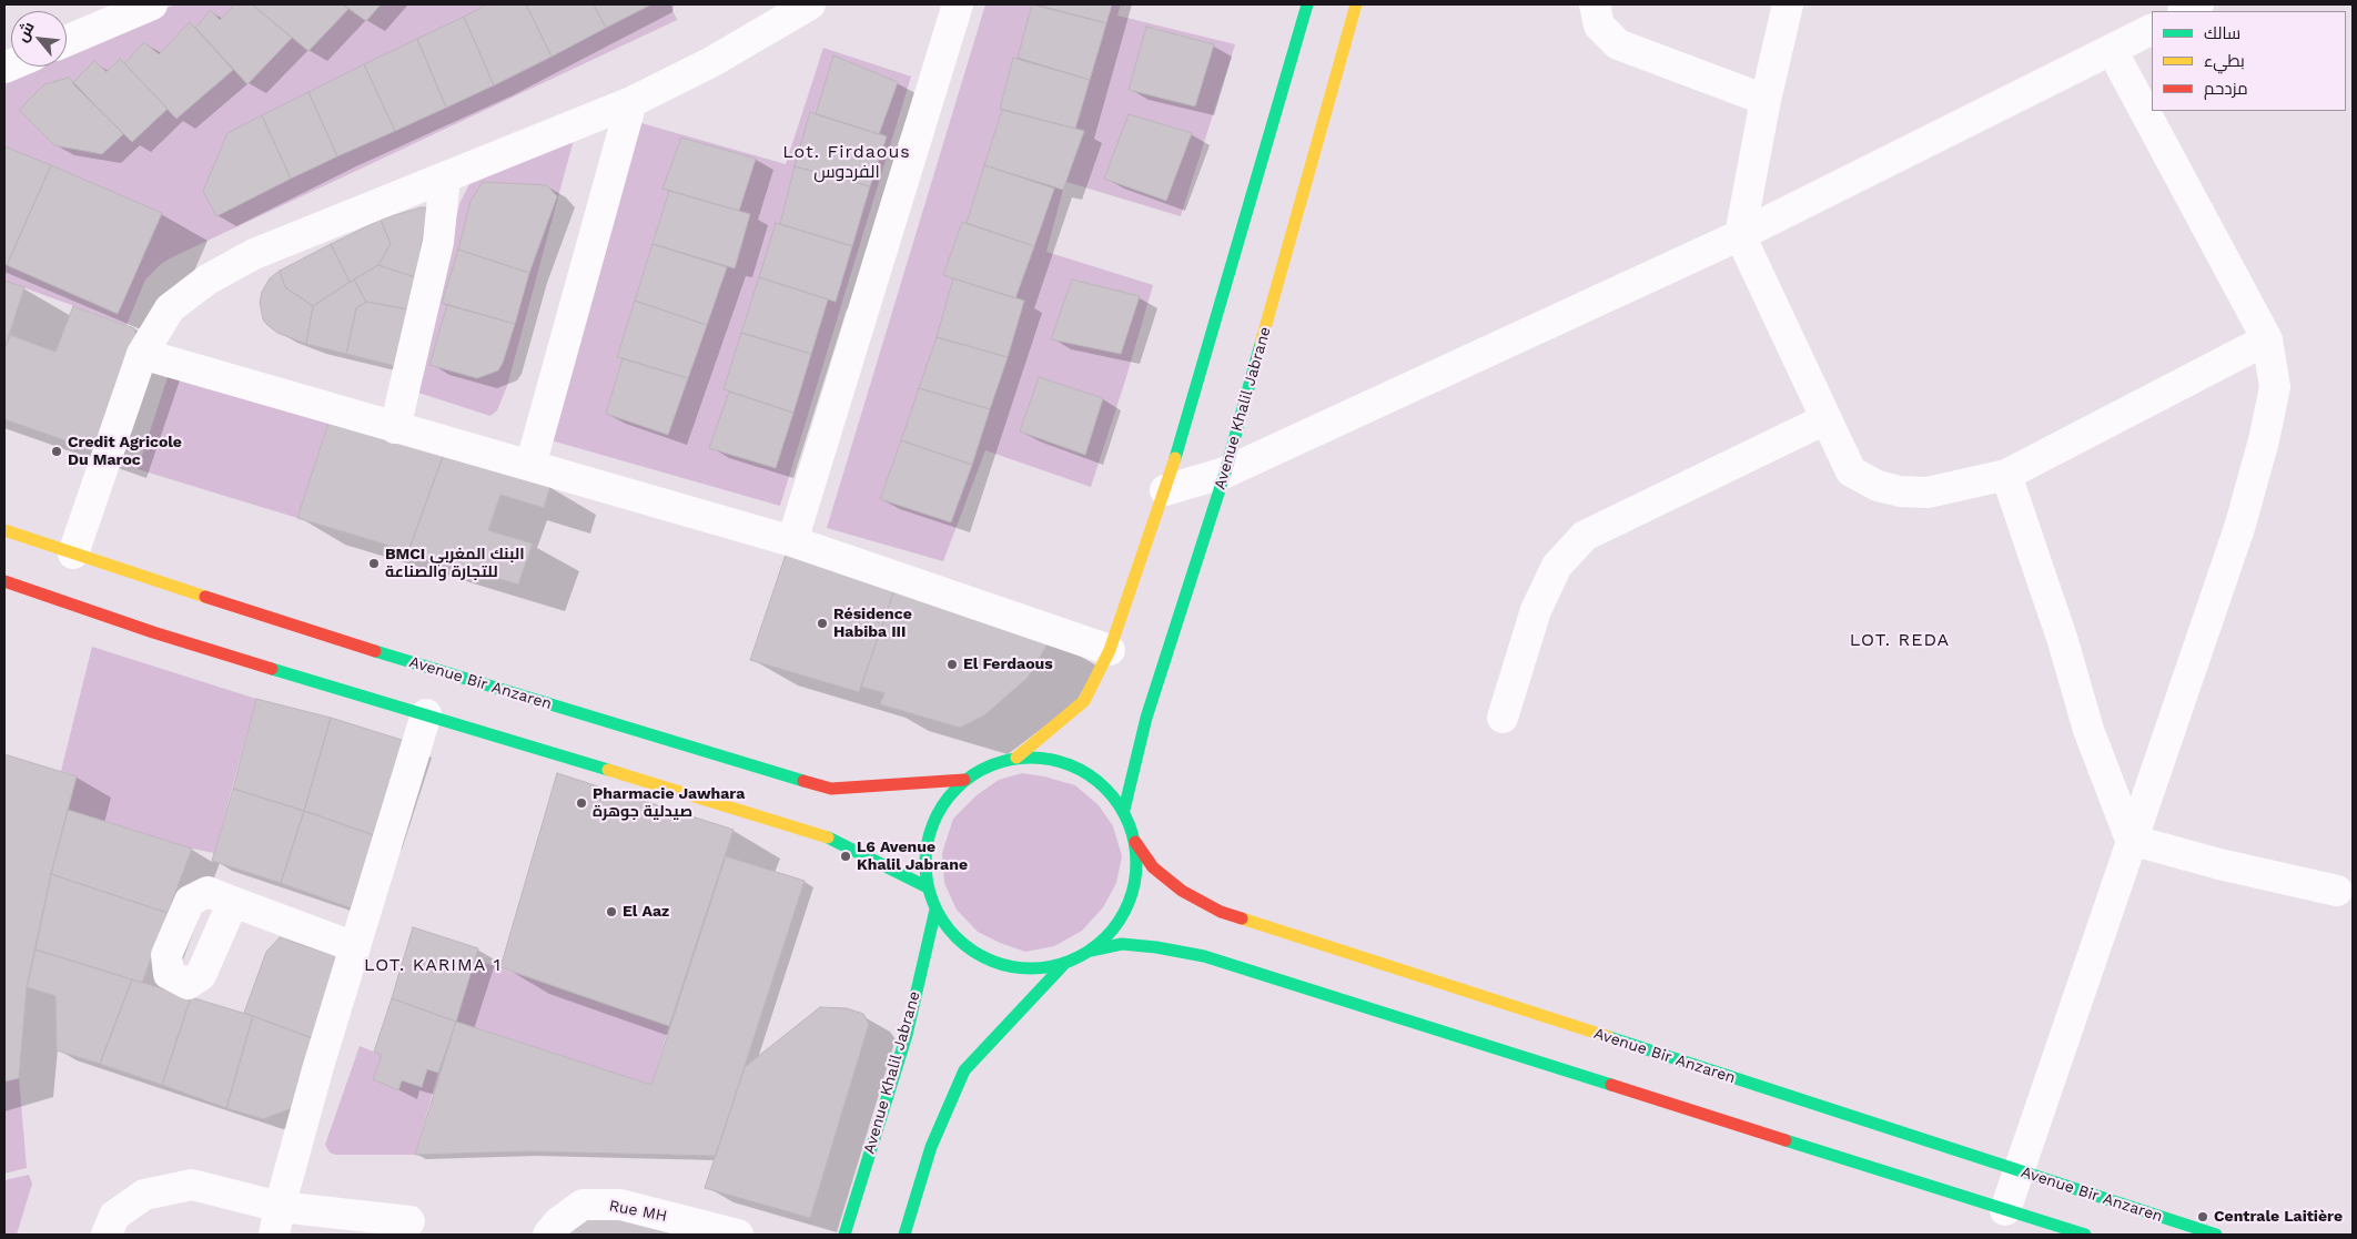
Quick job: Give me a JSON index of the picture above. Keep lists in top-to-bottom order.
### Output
{
  "streets": {
    "main road": ["Avenue Khalil Jabrane", "Avenue Bir Anzaren"],
    "street": ["Rue MH"]
  },
  "districts": ["Lot. Firdaous الفردوس", "LOT. REDA", "LOT. KARIMA 1"],
  "places": [
    "Credit Agricole Du Maroc",
    "BMCI البنك المغربي للتجارة والصناعة",
    "Résidence Habiba III",
    "El Ferdaous",
    "Pharmacie Jawhara صيدلية جوهرة",
    "L6 Avenue Khalil Jabrane",
    "El Aaz",
    "Centrale Laitière"
  ],
  "legend": ["سالك", "بطيء", "مزدحم"],
  "north": "top left"
}
